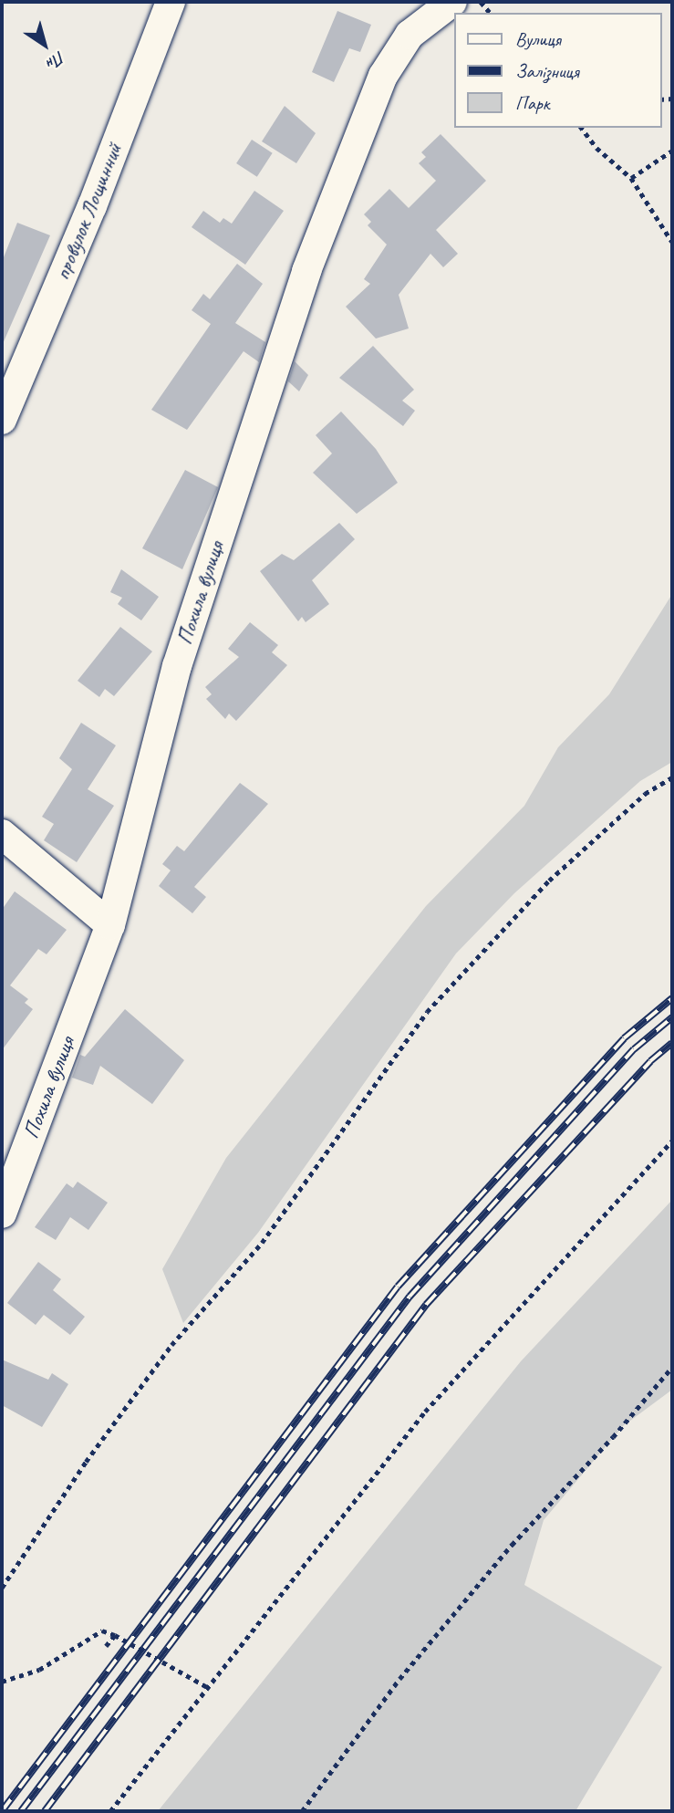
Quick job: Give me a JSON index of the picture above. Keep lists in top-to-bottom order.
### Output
{
  "streets": {
    "street": ["провулок Лощинний", "Похила вулиця"]
  },
  "legend": ["Вулиця", "Залізниця", "Парк"],
  "north": "bottom right"
}
